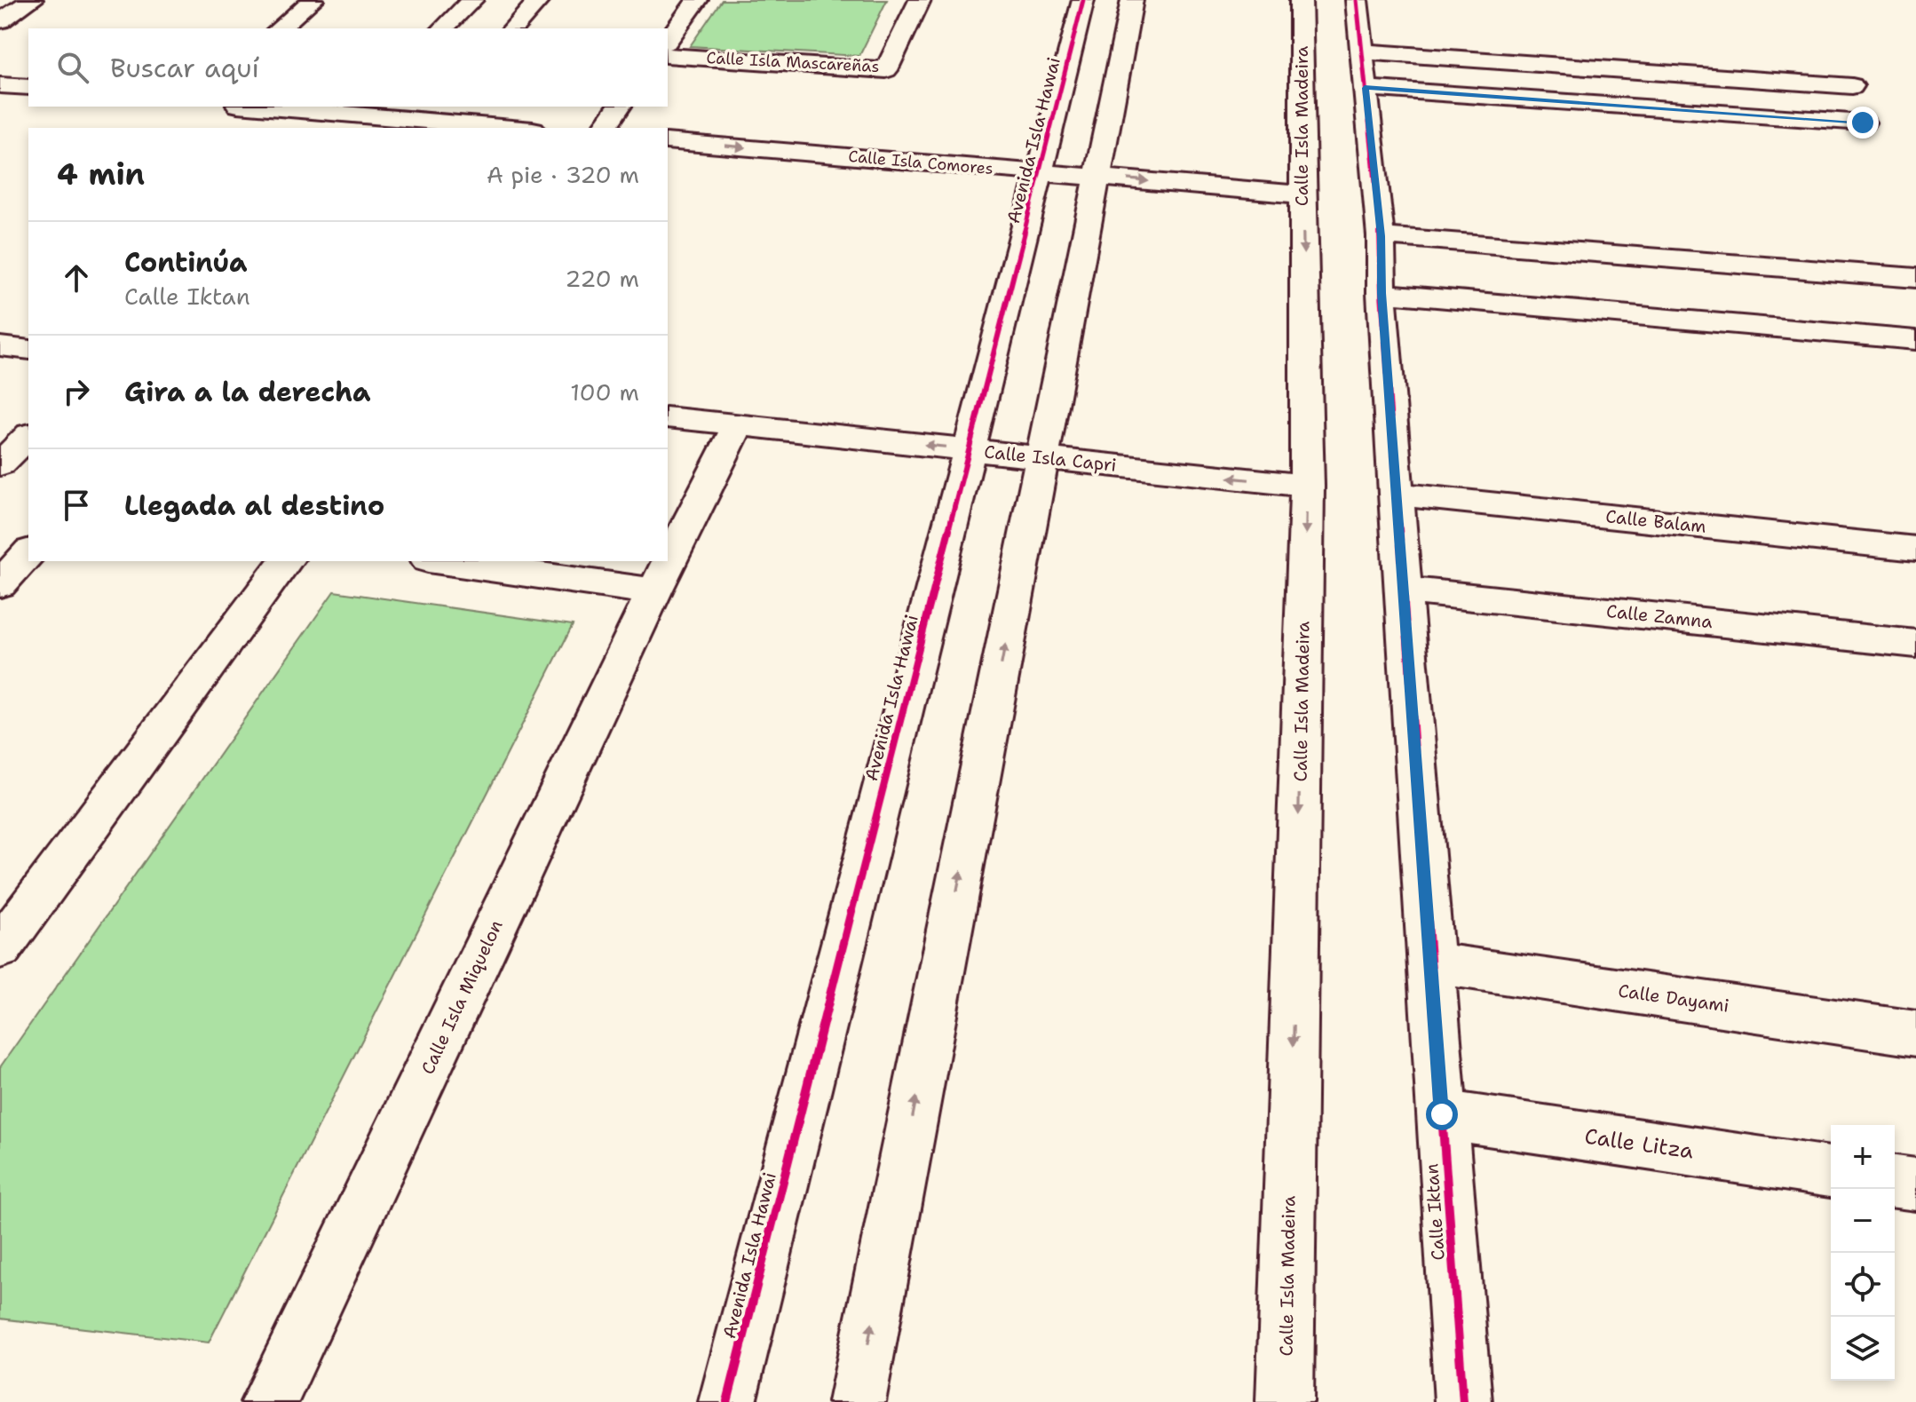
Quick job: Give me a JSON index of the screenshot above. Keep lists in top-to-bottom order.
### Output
{
  "streets": {
    "street": [
      "Calle Isla Mascareñas",
      "Calle Isla Madeira",
      "Avenida Isla Hawai",
      "Calle Isla Comores",
      "Calle Isla Capri",
      "Calle Balam",
      "Calle Zamna",
      "Calle Isla Miquelon",
      "Calle Dayami",
      "Calle Litza",
      "Calle Iktan"
    ]
  },
  "crossings": [
    ["Calle Isla Madeira", "Calle Isla Comores"],
    ["Calle Isla Madeira", "Calle Isla Capri"],
    ["Avenida Isla Hawai", "Calle Isla Comores"],
    ["Avenida Isla Hawai", "Calle Isla Capri"],
    ["Calle Isla Capri", "Calle Isla Miquelon"],
    ["Calle Balam", "Calle Iktan"],
    ["Calle Zamna", "Calle Iktan"],
    ["Calle Dayami", "Calle Iktan"],
    ["Calle Litza", "Calle Iktan"]
  ],
  "one_way": ["Calle Isla Comores", "Calle Isla Capri"],
  "page": {
    "search": "Buscar aquí",
    "heading": ["4 min", "A pie · 320 m"],
    "list": [
      ["Continúa", "Calle Iktan", "220 m"],
      ["Gira a la derecha", "100 m"],
      "Llegada al destino"
    ],
    "map_buttons": ["+", "−"]
  }
}
